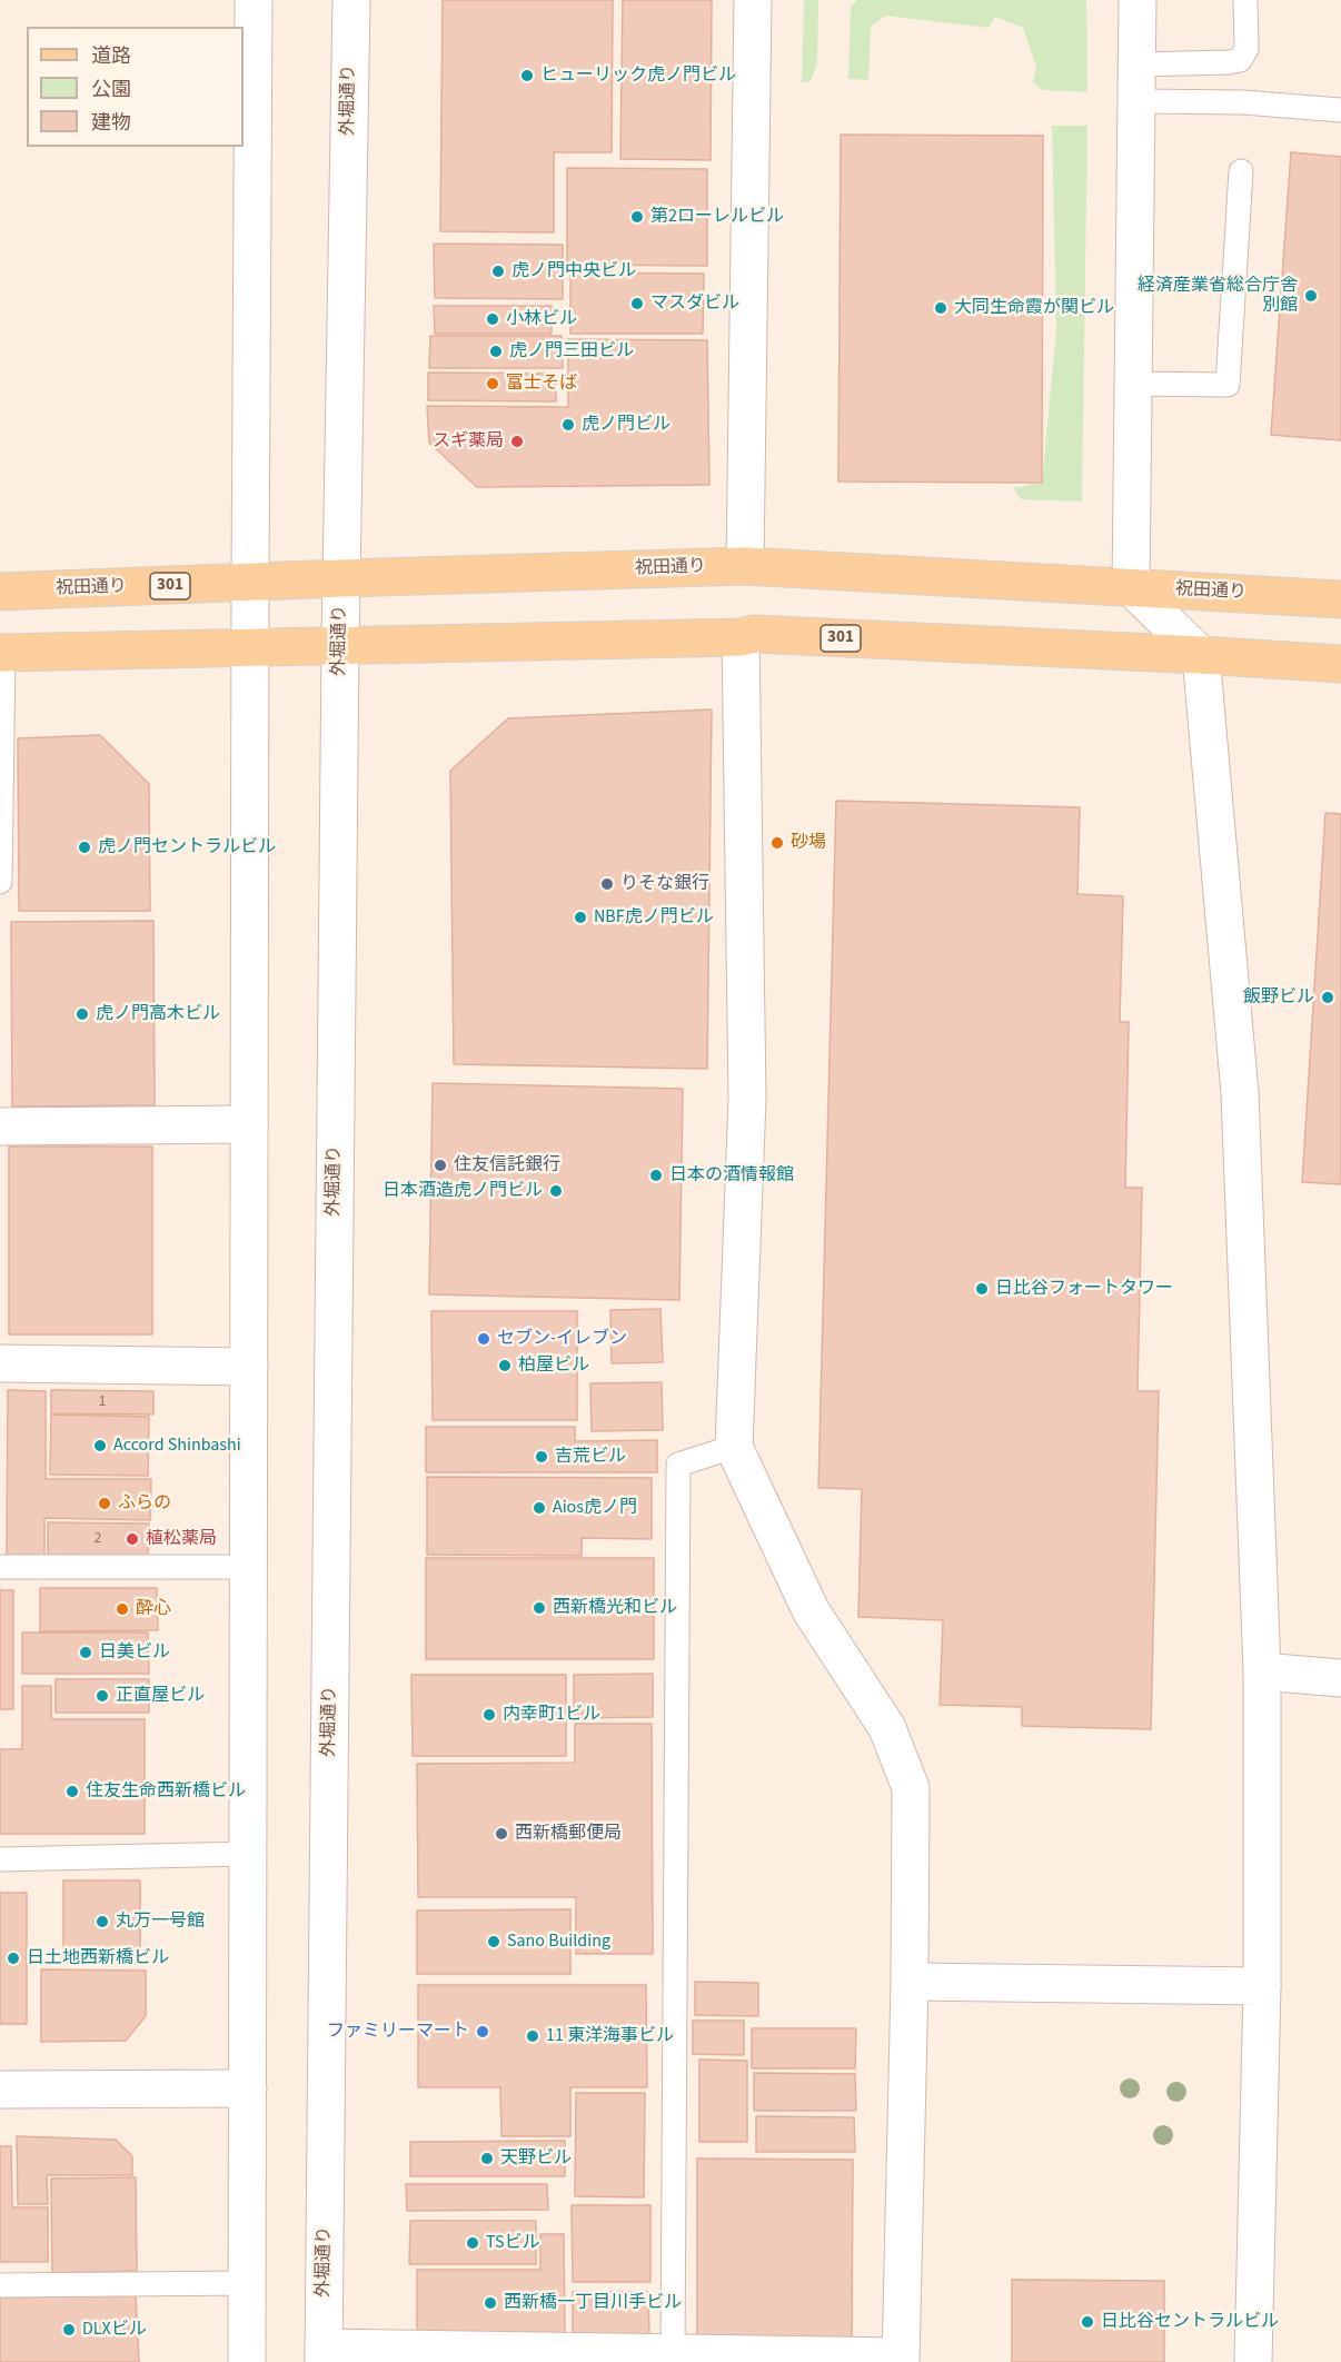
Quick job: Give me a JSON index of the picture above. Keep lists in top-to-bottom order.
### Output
{
  "streets": {
    "main road": ["祝田通り", "301"],
    "street": ["外堀通り"]
  },
  "crossings": [
    ["外堀通り", "祝田通り"],
    ["外堀通り", "301"]
  ],
  "places": [
    "ヒューリック虎ノ門ビル",
    "第2ローレルビル",
    "虎ノ門中央ビル",
    "経済産業省総合庁舎 別館",
    "マスダビル",
    "大同生命霞が関ビル",
    "小林ビル",
    "虎ノ門三田ビル",
    "富士そば",
    "虎ノ門ビル",
    "スギ薬局",
    "砂場",
    "虎ノ門セントラルビル",
    "りそな銀行",
    "NBF虎ノ門ビル",
    "飯野ビル",
    "虎ノ門高木ビル",
    "住友信託銀行",
    "日本の酒情報館",
    "日本酒造虎ノ門ビル",
    "日比谷フォートタワー",
    "セブン-イレブン",
    "柏屋ビル",
    "Accord Shinbashi",
    "吉荒ビル",
    "ふらの",
    "Aios虎ノ門",
    "植松薬局",
    "西新橋光和ビル",
    "酔心",
    "日美ビル",
    "正直屋ビル",
    "内幸町1ビル",
    "住友生命西新橋ビル",
    "西新橋郵便局",
    "丸万一号館",
    "Sano Building",
    "日土地西新橋ビル",
    "ファミリーマート",
    "11 東洋海事ビル",
    "天野ビル",
    "TSビル",
    "西新橋一丁目川手ビル",
    "日比谷セントラルビル",
    "DLXビル"
  ],
  "house_numbers": ["1", "2"],
  "legend": ["道路", "公園", "建物"]
}
